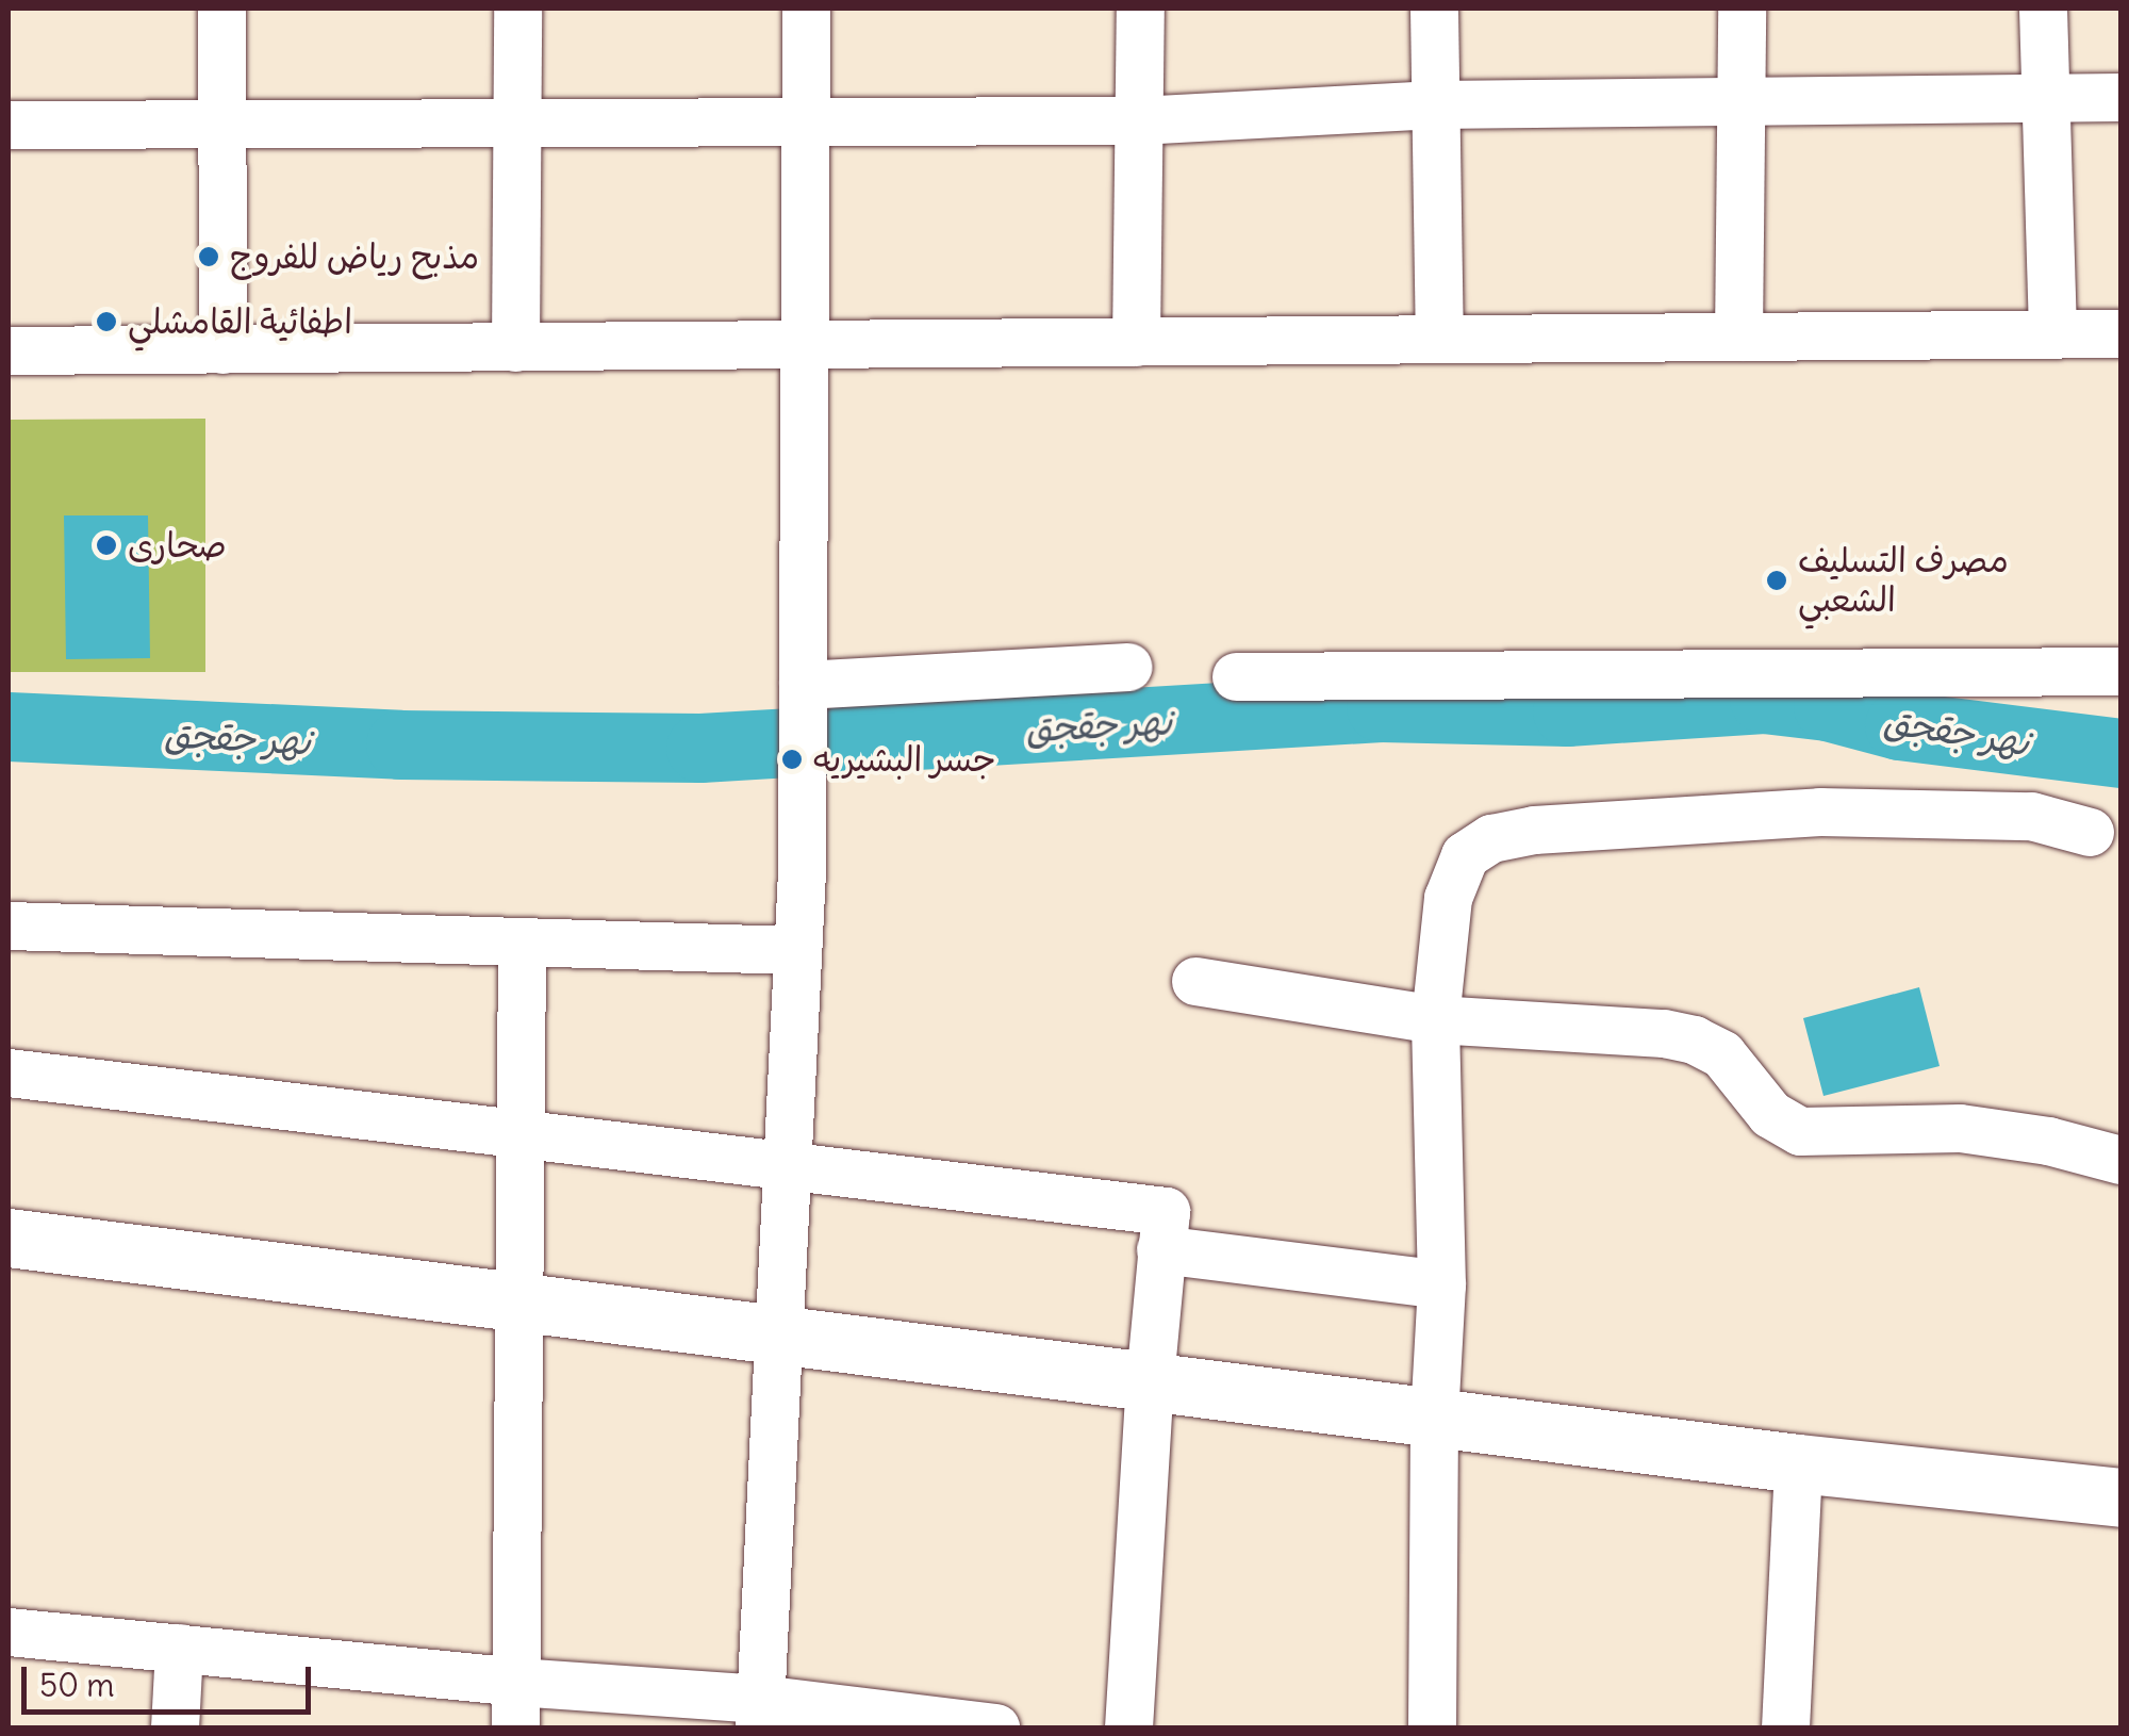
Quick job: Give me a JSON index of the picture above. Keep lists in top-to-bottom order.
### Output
{
  "water": ["نهر جقجق"],
  "places": [
    "مذبح رياض للفروج",
    "اطفائية القامشلي",
    "صحارى",
    "مصرف التسليف الشعبي",
    "جسر البشيريه"
  ],
  "scale_bar": "50 m"
}
